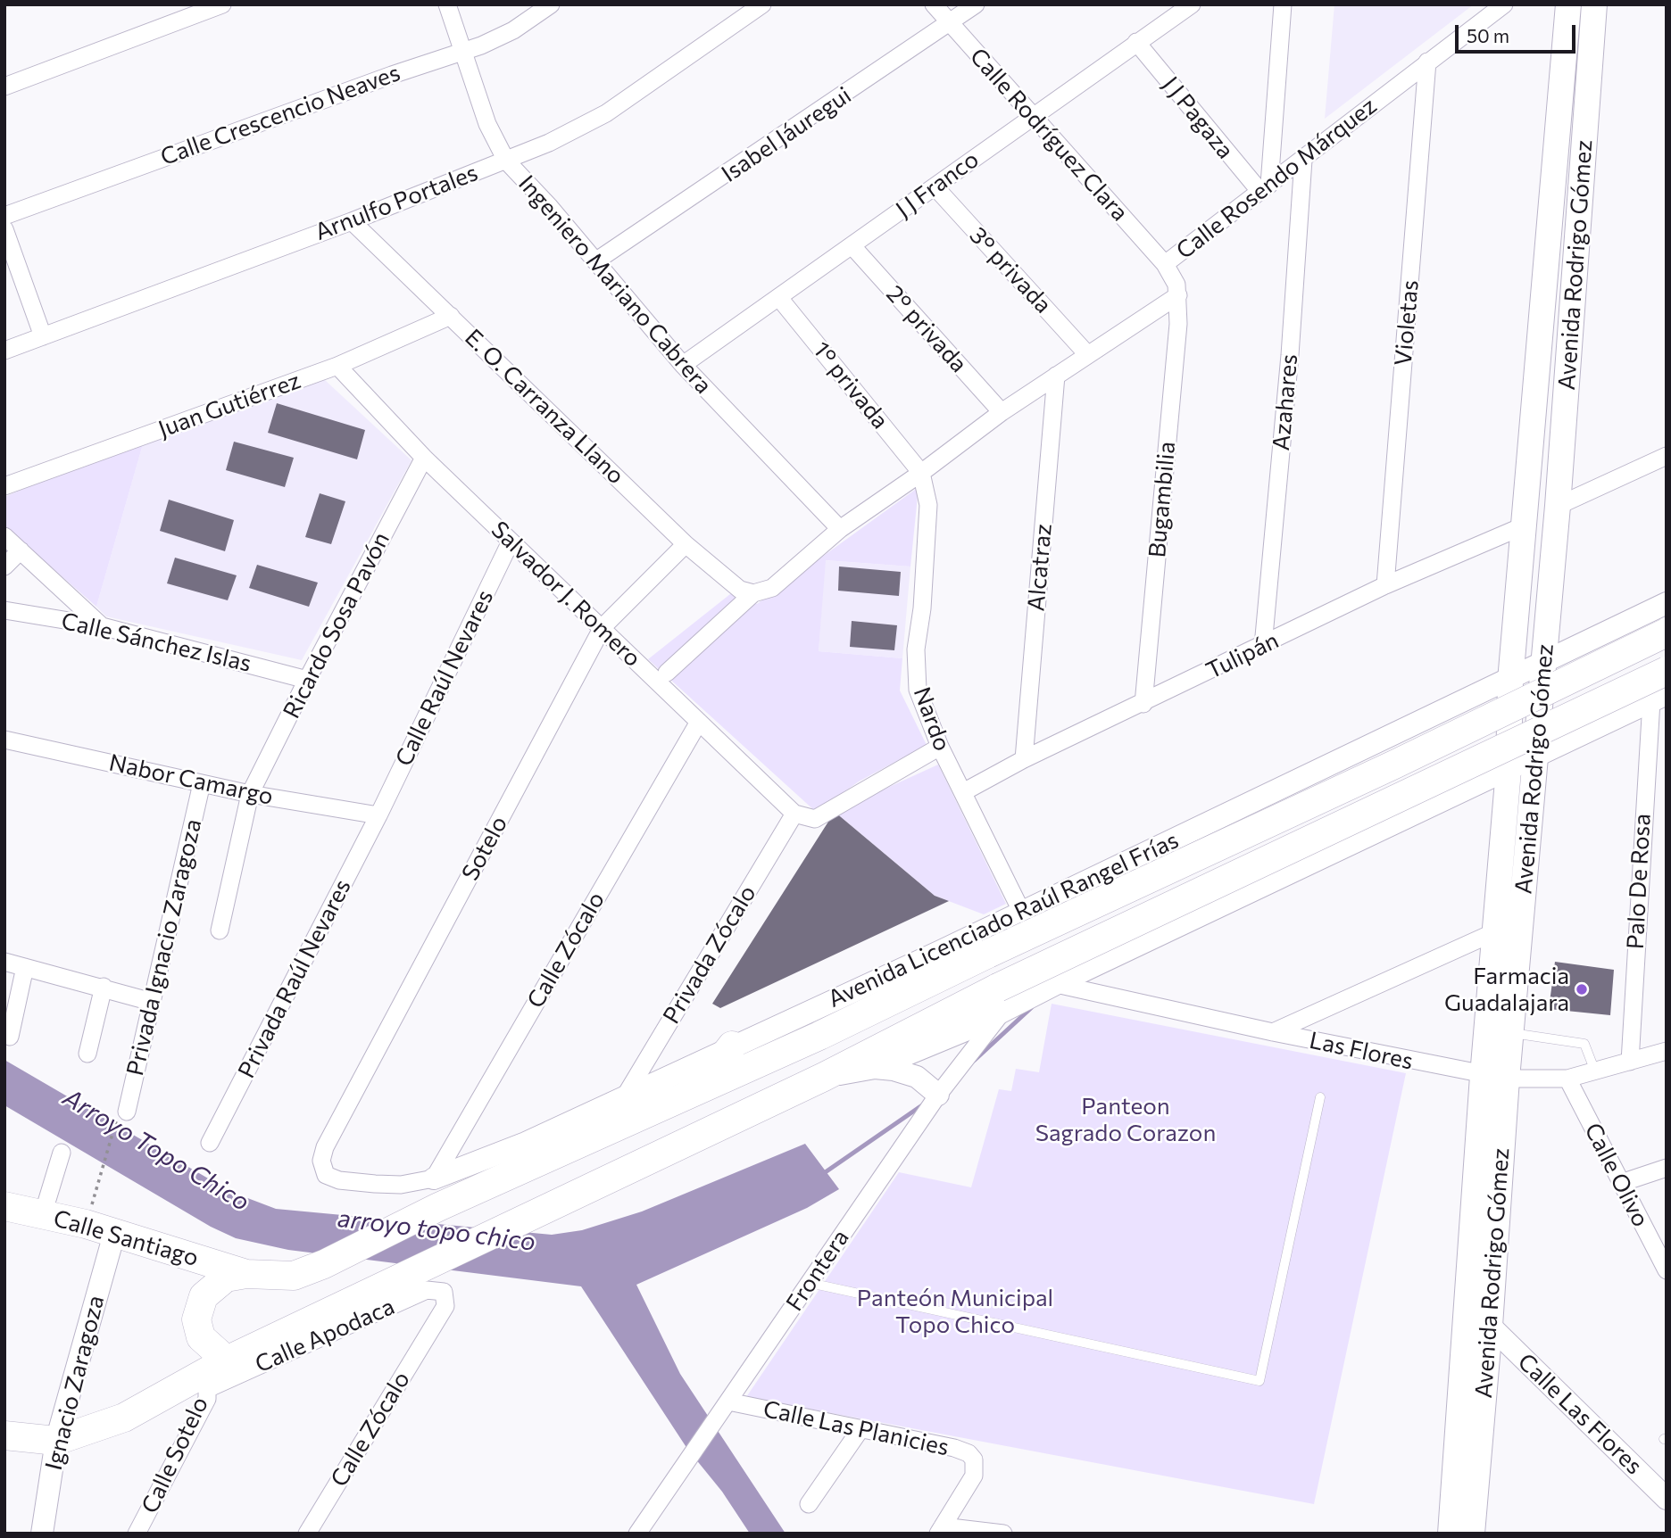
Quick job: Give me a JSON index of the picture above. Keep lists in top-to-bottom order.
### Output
{
  "streets": {
    "main road": ["Avenida Rodrigo Gómez", "Calle Santiago", "Calle Apodaca"],
    "street": [
      "Calle Crescencio Neaves",
      "J J Pagaza",
      "Isabel Jáuregui",
      "Calle Rodríguez Clara",
      "Calle Rosendo Márquez",
      "J J Franco",
      "Arnulfo Portales",
      "3° privada",
      "Ingeniero Mariano Cabrera",
      "Violetas",
      "2° privada",
      "1° privada",
      "Azahares",
      "Juan Gutiérrez",
      "E. O. Carranza Llano",
      "Bugambilia",
      "Alcatraz",
      "Salvador J. Romero",
      "Ricardo Sosa Pavón",
      "Calle Sánchez Islas",
      "Tulipán",
      "Calle Raúl Nevares",
      "Nardo",
      "Nabor Camargo",
      "Sotelo",
      "Palo De Rosa",
      "Avenida Licenciado Raúl Rangel Frías",
      "Privada Ignacio Zaragoza",
      "Calle Zócalo",
      "Privada Zócalo",
      "Privada Raúl Nevares",
      "Las Flores",
      "Calle Olivo",
      "Frontera",
      "Ignacio Zaragoza",
      "Calle Las Flores",
      "Calle Las Planicies",
      "Calle Sotelo"
    ]
  },
  "crossings": [
    ["Calle Crescencio Neaves", "Ingeniero Mariano Cabrera"],
    ["J J Pagaza", "Calle Rosendo Márquez"],
    ["J J Pagaza", "J J Franco"],
    ["Isabel Jáuregui", "Calle Rodríguez Clara"],
    ["Isabel Jáuregui", "Ingeniero Mariano Cabrera"],
    ["Calle Rodríguez Clara", "Calle Rosendo Márquez"],
    ["Calle Rodríguez Clara", "J J Franco"],
    ["Calle Rosendo Márquez", "3° privada"],
    ["Calle Rosendo Márquez", "Ingeniero Mariano Cabrera"],
    ["Calle Rosendo Márquez", "Violetas"],
    ["Calle Rosendo Márquez", "2° privada"],
    ["Calle Rosendo Márquez", "1° privada"],
    ["Calle Rosendo Márquez", "Azahares"],
    ["Calle Rosendo Márquez", "E. O. Carranza Llano"],
    ["Calle Rosendo Márquez", "Bugambilia"],
    ["Calle Rosendo Márquez", "Alcatraz"],
    ["Calle Rosendo Márquez", "Nardo"],
    ["J J Franco", "3° privada"],
    ["J J Franco", "Ingeniero Mariano Cabrera"],
    ["J J Franco", "2° privada"],
    ["J J Franco", "1° privada"],
    ["Arnulfo Portales", "Ingeniero Mariano Cabrera"],
    ["Arnulfo Portales", "E. O. Carranza Llano"],
    ["Avenida Rodrigo Gómez", "Tulipán"],
    ["Avenida Rodrigo Gómez", "Avenida Licenciado Raúl Rangel Frías"],
    ["Avenida Rodrigo Gómez", "Las Flores"],
    ["Avenida Rodrigo Gómez", "Calle Las Flores"],
    ["Violetas", "Tulipán"],
    ["1° privada", "Nardo"],
    ["Azahares", "Tulipán"],
    ["Juan Gutiérrez", "E. O. Carranza Llano"],
    ["Juan Gutiérrez", "Salvador J. Romero"],
    ["E. O. Carranza Llano", "Sotelo"],
    ["Bugambilia", "Tulipán"],
    ["Alcatraz", "Tulipán"],
    ["Salvador J. Romero", "Ricardo Sosa Pavón"],
    ["Salvador J. Romero", "Calle Raúl Nevares"],
    ["Salvador J. Romero", "Sotelo"],
    ["Salvador J. Romero", "Calle Zócalo"],
    ["Salvador J. Romero", "Privada Zócalo"],
    ["Ricardo Sosa Pavón", "Calle Sánchez Islas"],
    ["Ricardo Sosa Pavón", "Nabor Camargo"],
    ["Tulipán", "Nardo"],
    ["Calle Raúl Nevares", "Nabor Camargo"],
    ["Calle Raúl Nevares", "Privada Raúl Nevares"],
    ["Nardo", "Avenida Licenciado Raúl Rangel Frías"],
    ["Nabor Camargo", "Privada Ignacio Zaragoza"],
    ["Nabor Camargo", "Privada Raúl Nevares"],
    ["Sotelo", "Avenida Licenciado Raúl Rangel Frías"],
    ["Palo De Rosa", "Las Flores"],
    ["Avenida Licenciado Raúl Rangel Frías", "Calle Zócalo"],
    ["Avenida Licenciado Raúl Rangel Frías", "Privada Zócalo"],
    ["Calle Zócalo", "Calle Apodaca"],
    ["Las Flores", "Calle Olivo"],
    ["Calle Santiago", "Ignacio Zaragoza"],
    ["Frontera", "Calle Apodaca"],
    ["Frontera", "Calle Las Planicies"],
    ["Calle Apodaca", "Ignacio Zaragoza"],
    ["Calle Apodaca", "Calle Sotelo"]
  ],
  "water": ["Arroyo Topo Chico", "arroyo topo chico"],
  "parks": ["Panteon Sagrado Corazon", "Panteón Municipal Topo Chico"],
  "places": ["Farmacia Guadalajara"],
  "scale_bar": "50 m"
}
